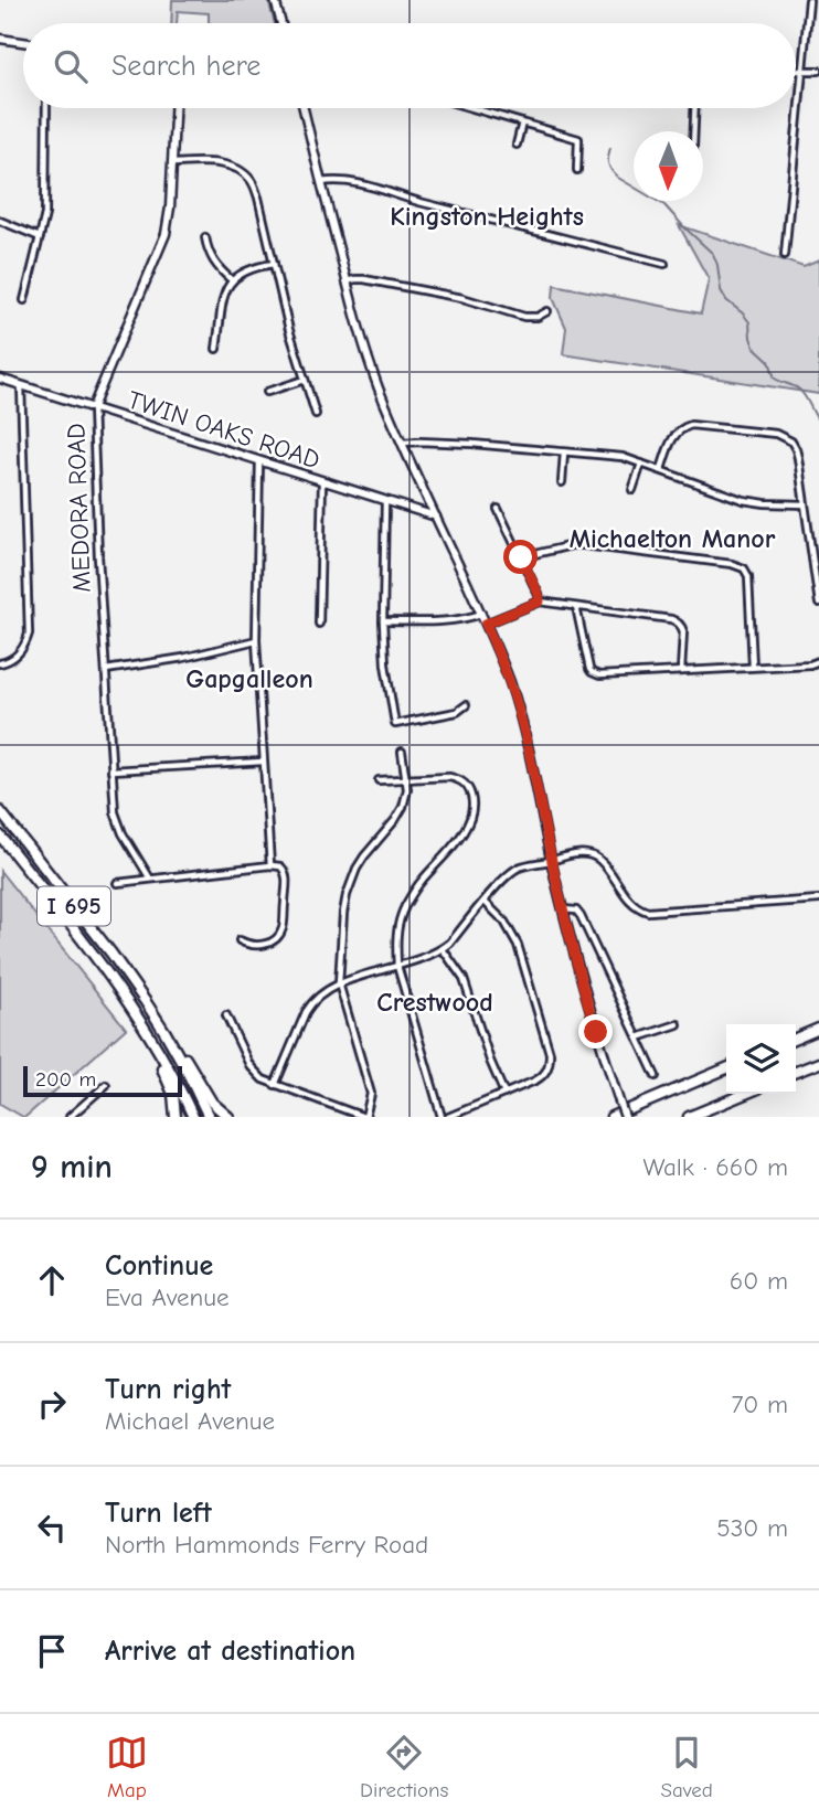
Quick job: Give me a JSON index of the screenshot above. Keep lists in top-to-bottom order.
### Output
{
  "streets": {
    "highway": ["I 695"],
    "street": ["TWIN OAKS ROAD", "MEDORA ROAD"]
  },
  "crossings": [
    ["TWIN OAKS ROAD", "MEDORA ROAD"]
  ],
  "districts": [
    "Kingston Heights",
    "Michaelton Manor",
    "Gapgalleon",
    "Crestwood"
  ],
  "scale_bar": "200 m",
  "north": "bottom",
  "page": {
    "search": "Search here",
    "scale": "200 m",
    "heading": ["9 min", "Walk · 660 m"],
    "list": [
      ["Continue", "Eva Avenue", "60 m"],
      ["Turn right", "Michael Avenue", "70 m"],
      ["Turn left", "North Hammonds Ferry Road", "530 m"],
      "Arrive at destination"
    ],
    "nav": ["Map", "Directions", "Saved"]
  }
}
